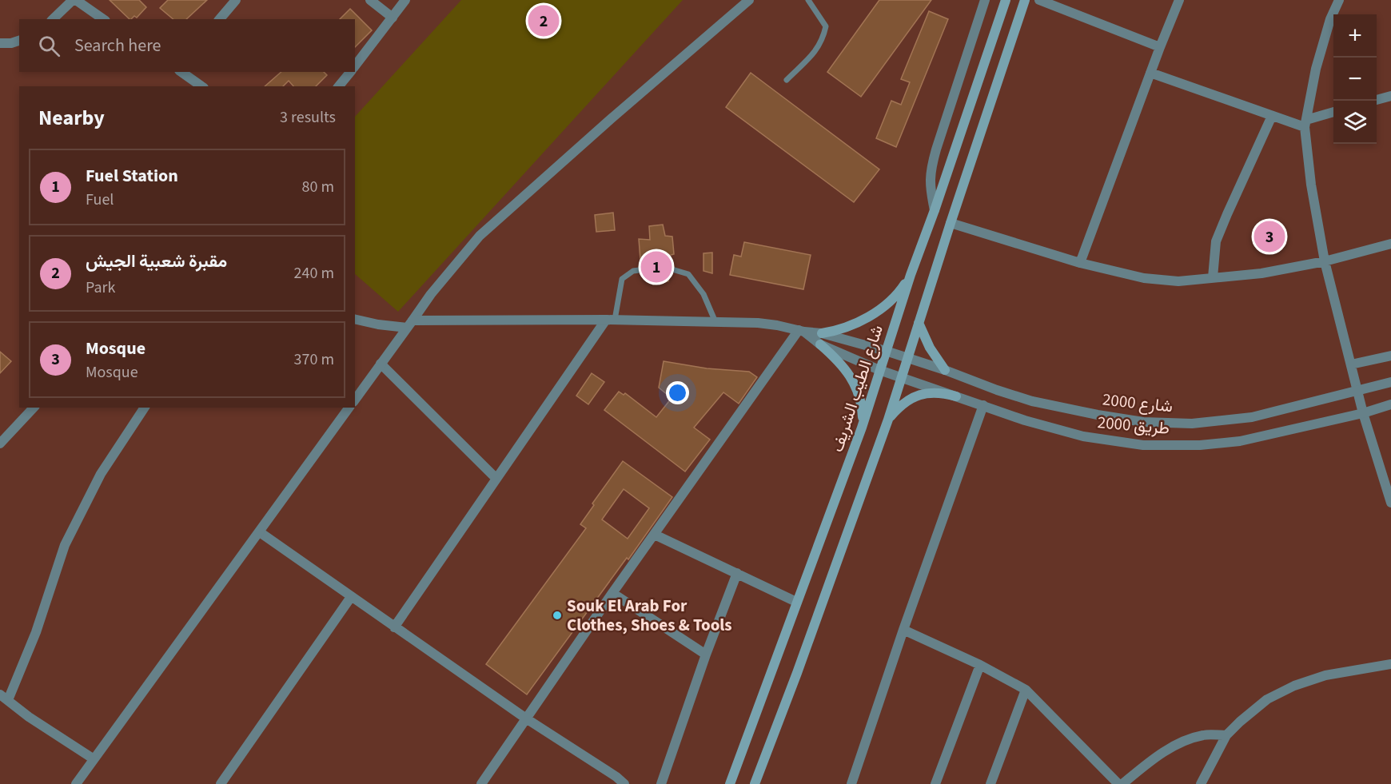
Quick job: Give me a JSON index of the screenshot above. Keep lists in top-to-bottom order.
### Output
{
  "streets": {
    "main road": ["شارع الطيب الشريف"],
    "street": ["شارع 2000", "طريق 2000"]
  },
  "crossings": [
    ["شارع الطيب الشريف", "شارع 2000"],
    ["شارع الطيب الشريف", "طريق 2000"],
    ["شارع 2000", "طريق 2000"]
  ],
  "places": ["Souk El Arab For Clothes, Shoes & Tools"],
  "page": {
    "pins": ["2", "3", "1"],
    "map_buttons": ["+", "−"],
    "search": "Search here",
    "heading": ["Nearby", "3 results"],
    "list": [
      {
        "mark": "1",
        "name": "Fuel Station",
        "note": "Fuel",
        "value": "80 m"
      },
      {
        "mark": "2",
        "name": "مقبرة شعبية الجيش",
        "note": "Park",
        "value": "240 m"
      },
      {
        "mark": "3",
        "name": "Mosque",
        "note": "Mosque",
        "value": "370 m"
      }
    ]
  }
}
